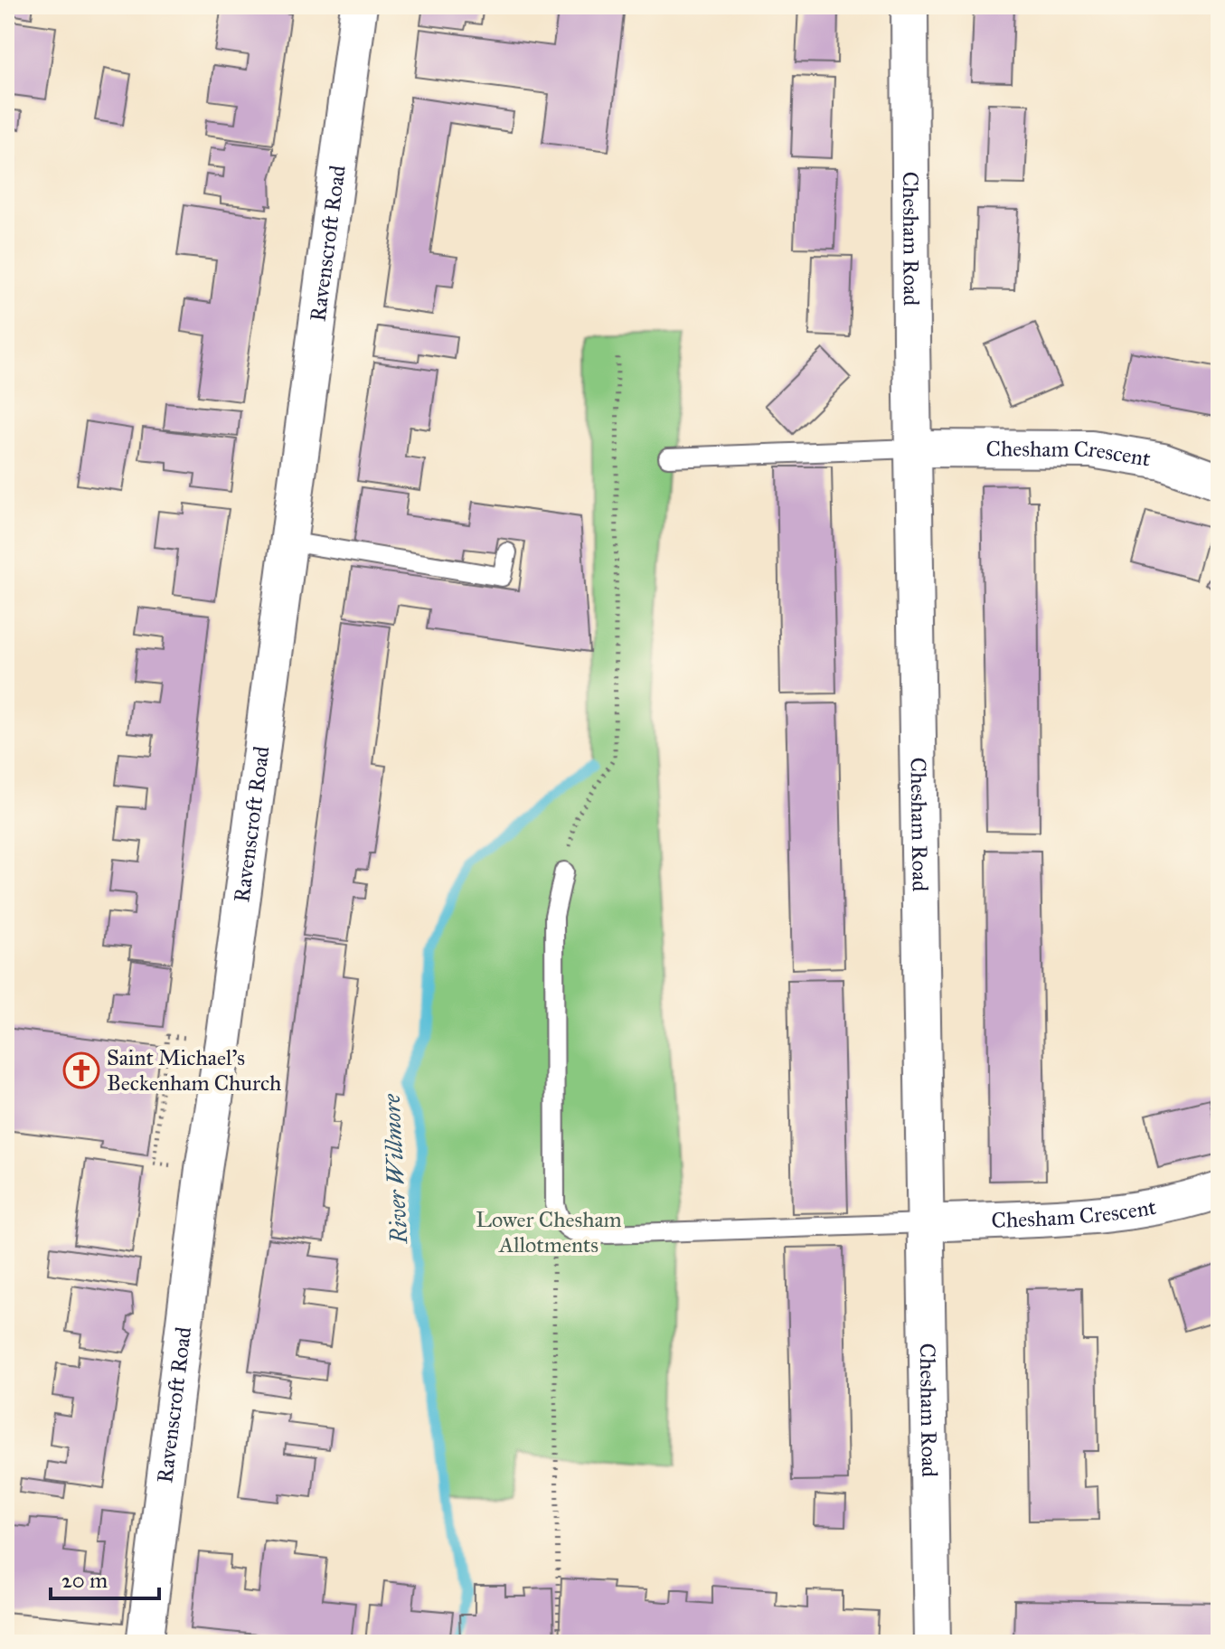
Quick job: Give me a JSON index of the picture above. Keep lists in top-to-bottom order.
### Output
{
  "streets": {
    "street": ["Chesham Road", "Ravenscroft Road", "Chesham Crescent"]
  },
  "crossings": [
    ["Chesham Road", "Chesham Crescent"]
  ],
  "water": ["River Willmore"],
  "parks": ["Lower Chesham Allotments"],
  "places": {
    "church": ["Saint Michael's Beckenham Church"]
  },
  "scale_bar": "20 m"
}
